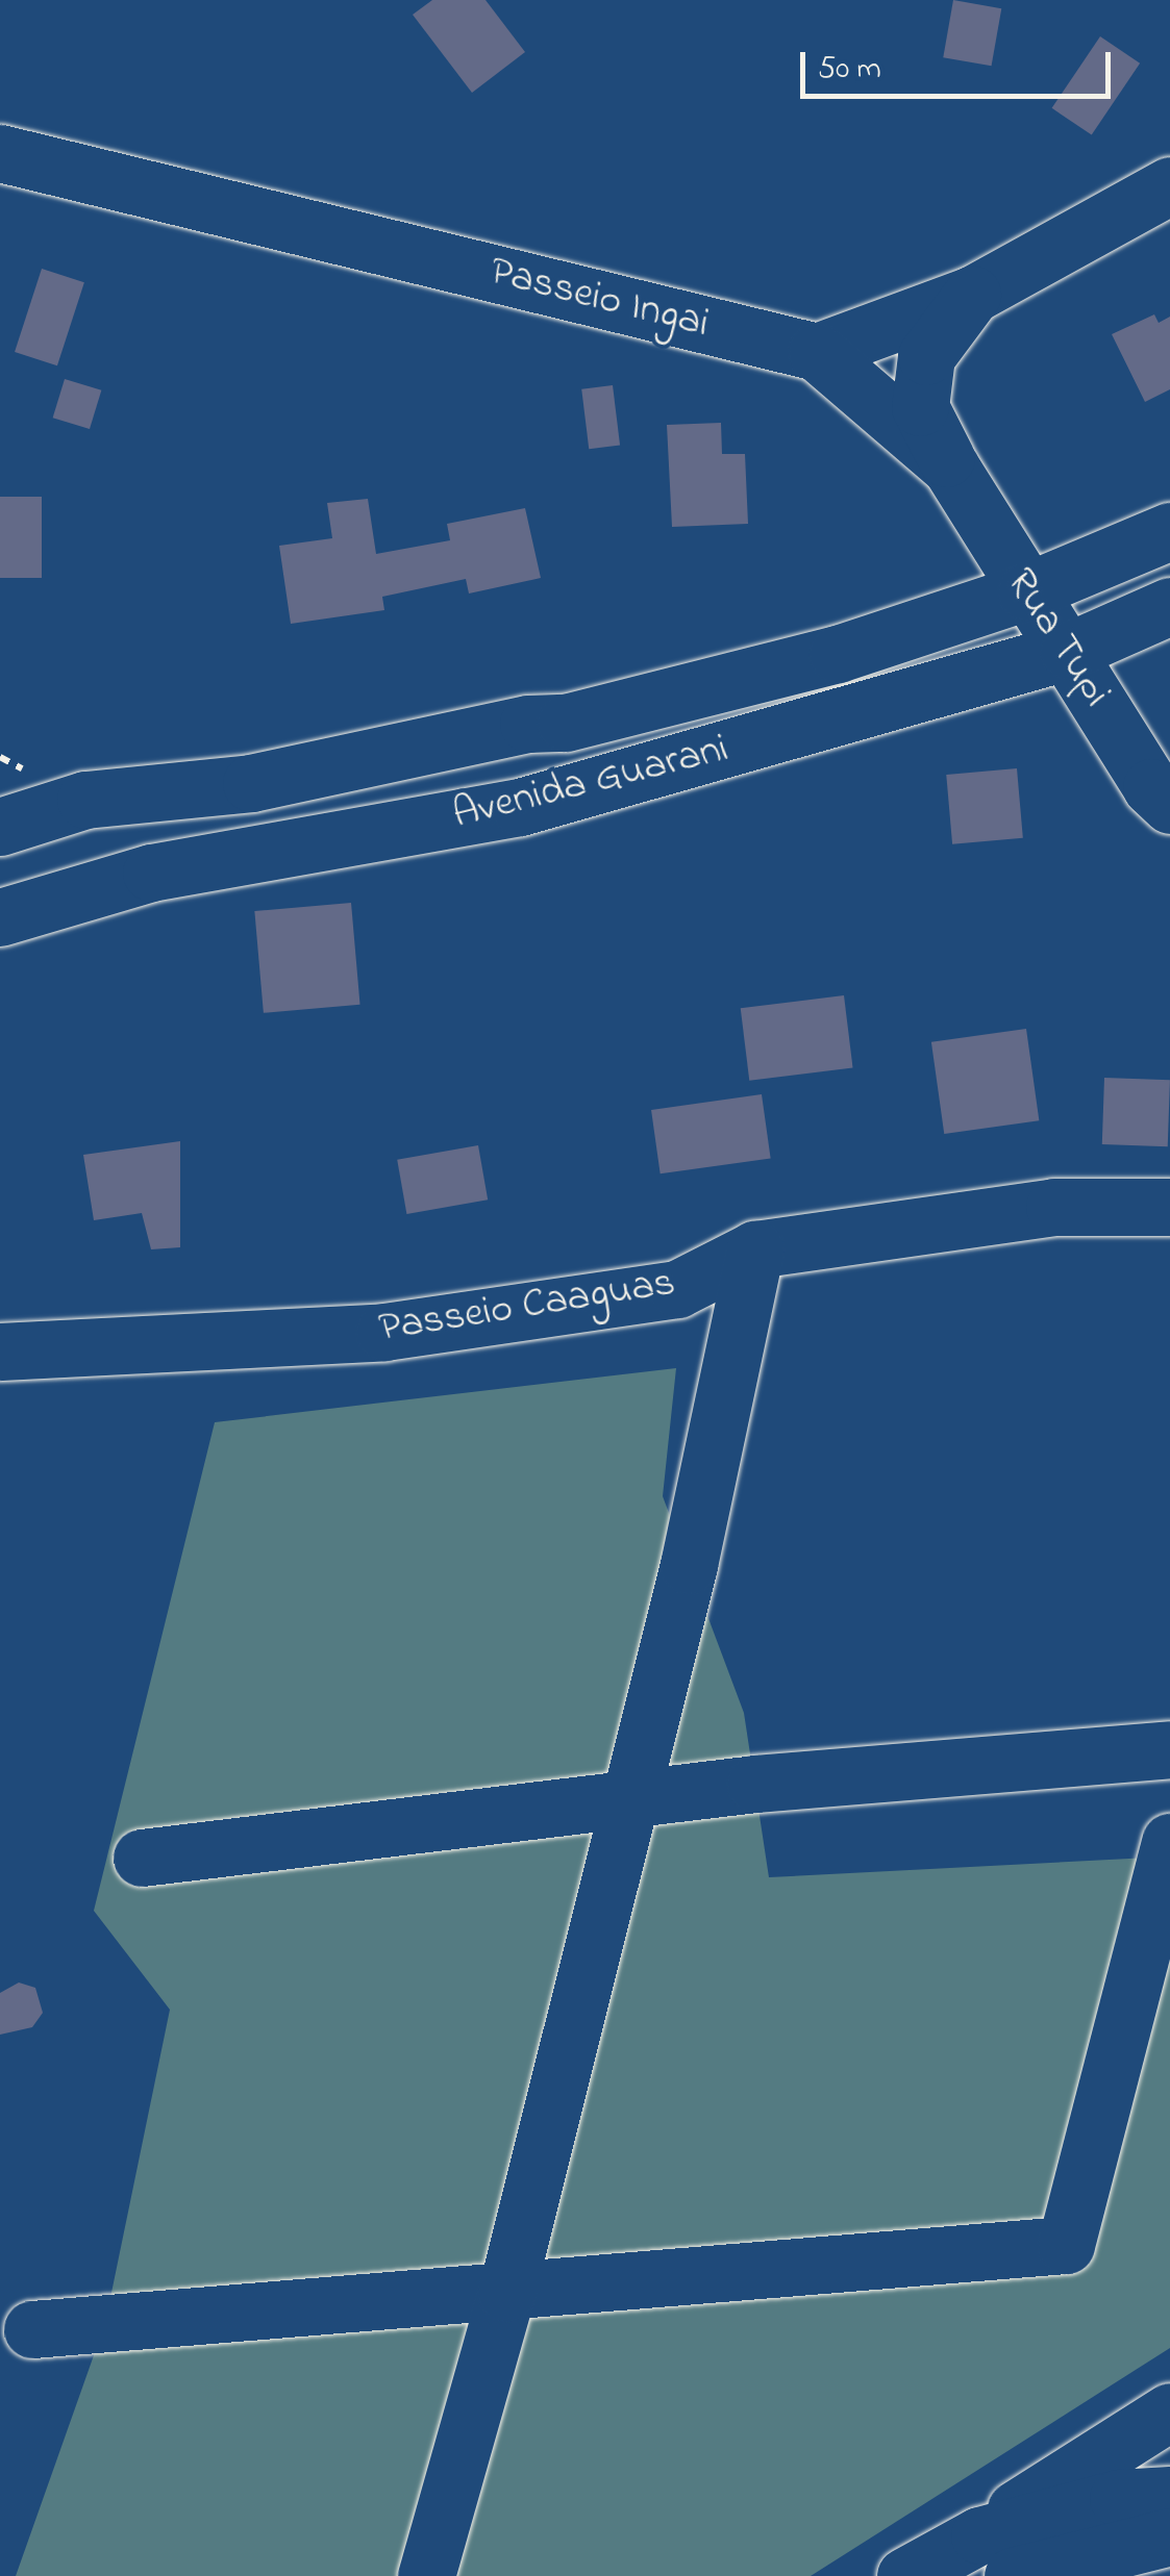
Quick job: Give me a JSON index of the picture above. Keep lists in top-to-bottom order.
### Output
{
  "streets": {
    "street": [
      "Passeio Ingai",
      "Rua Tupi",
      "Avenida Guarani",
      "Passeio Caaguas"
    ]
  },
  "crossings": [
    ["Passeio Ingai", "Rua Tupi"],
    ["Rua Tupi", "Avenida Guarani"]
  ],
  "scale_bar": "50 m"
}
